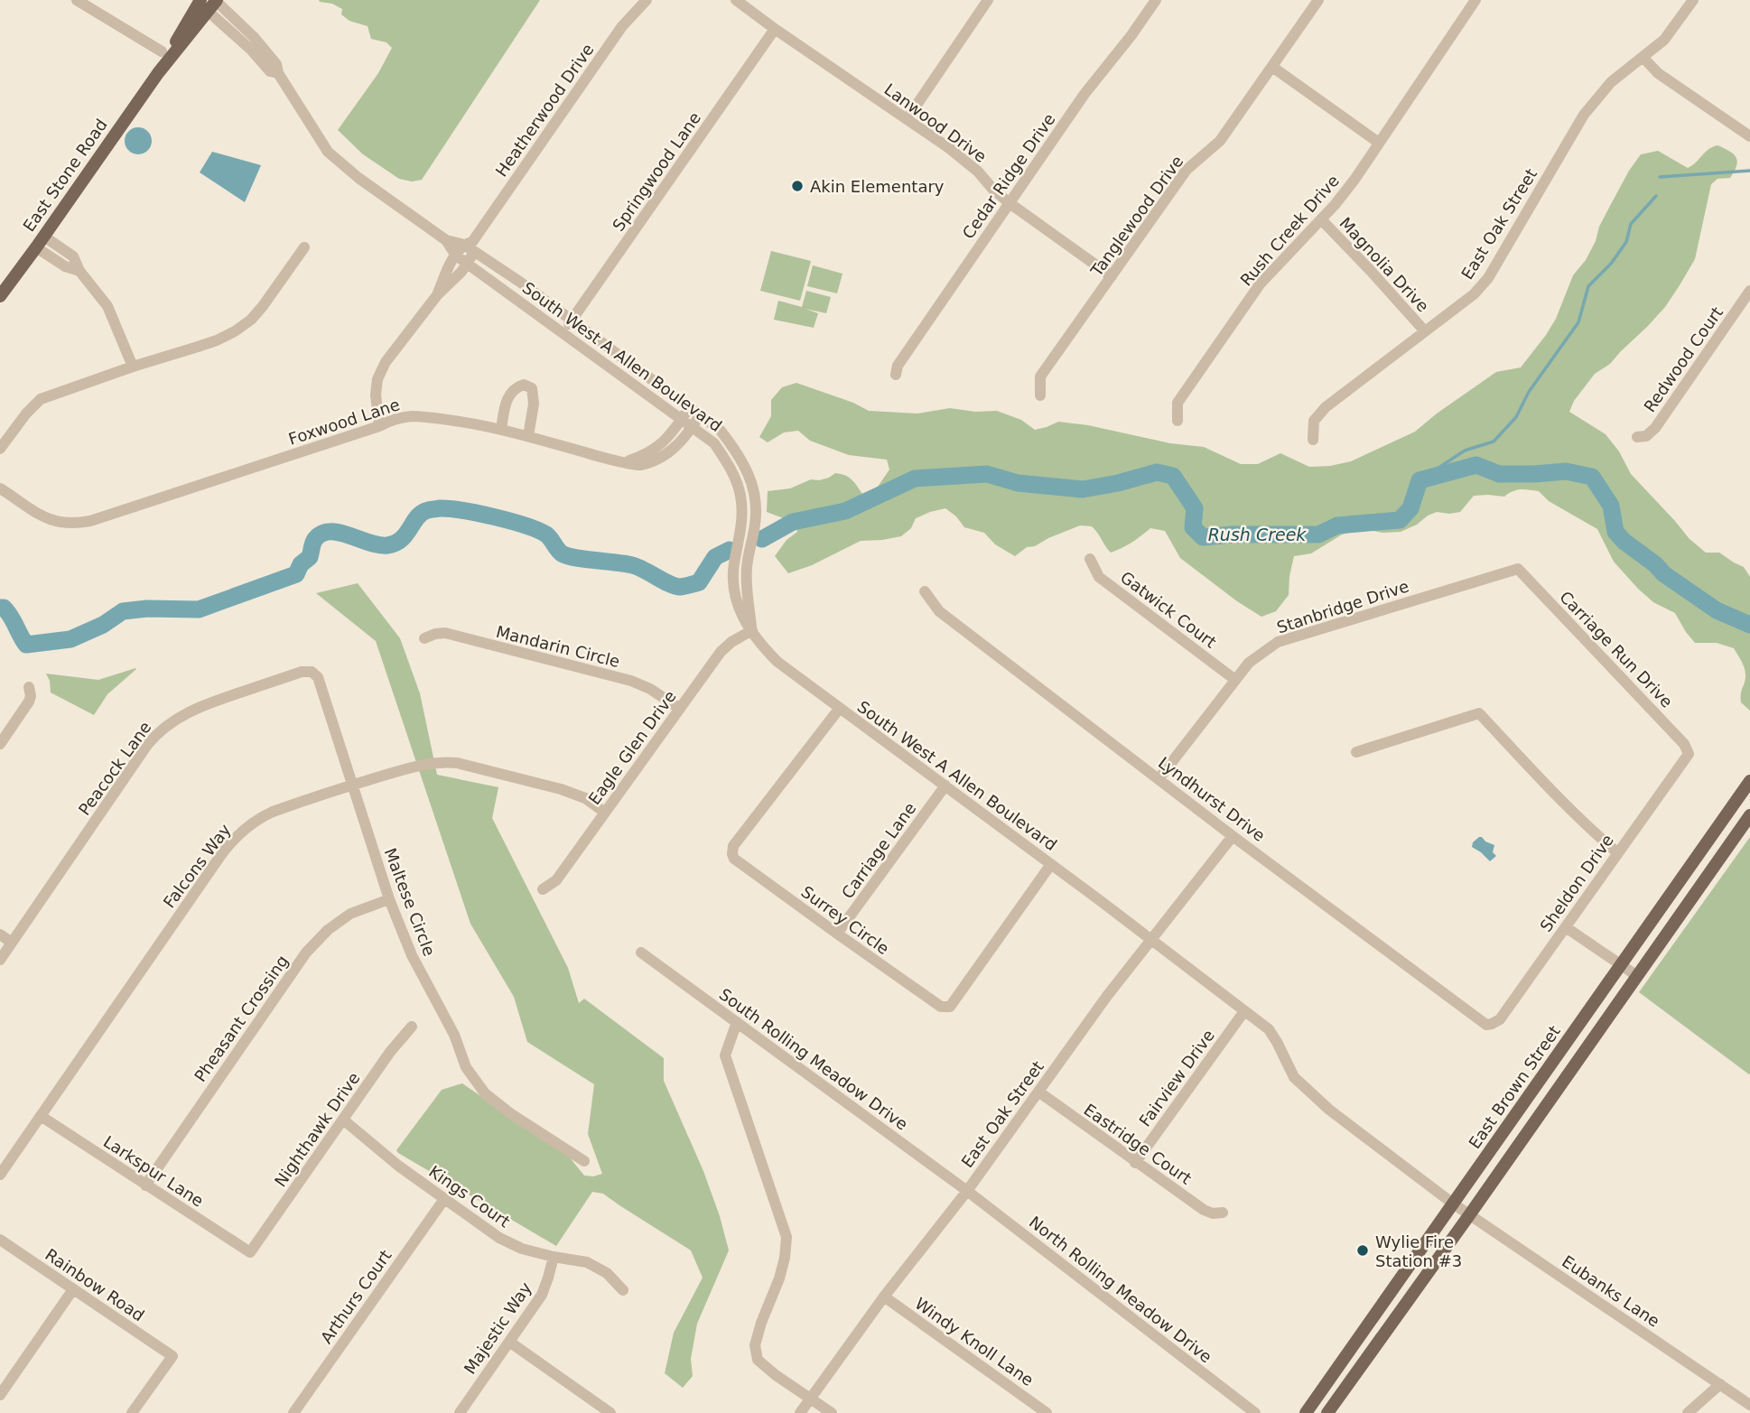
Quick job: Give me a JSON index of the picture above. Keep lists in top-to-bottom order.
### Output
{
  "streets": {
    "main road": ["East Stone Road", "East Brown Street"],
    "street": [
      "Heatherwood Drive",
      "Lanwood Drive",
      "Springwood Lane",
      "Cedar Ridge Drive",
      "Tanglewood Drive",
      "East Oak Street",
      "Rush Creek Drive",
      "Magnolia Drive",
      "South West A Allen Boulevard",
      "Redwood Court",
      "Foxwood Lane",
      "Stanbridge Drive",
      "Gatwick Court",
      "Mandarin Circle",
      "Carriage Run Drive",
      "Eagle Glen Drive",
      "Peacock Lane",
      "Lyndhurst Drive",
      "Carriage Lane",
      "Falcons Way",
      "Sheldon Drive",
      "Maltese Circle",
      "Surrey Circle",
      "Pheasant Crossing",
      "South Rolling Meadow Drive",
      "Fairview Drive",
      "Nighthawk Drive",
      "Eastridge Court",
      "Larkspur Lane",
      "Kings Court",
      "Rainbow Road",
      "North Rolling Meadow Drive",
      "Eubanks Lane",
      "Arthurs Court",
      "Majestic Way",
      "Windy Knoll Lane"
    ]
  },
  "crossings": [
    ["Heatherwood Drive", "South West A Allen Boulevard"],
    ["Heatherwood Drive", "Foxwood Lane"],
    ["Lanwood Drive", "Springwood Lane"],
    ["Lanwood Drive", "Cedar Ridge Drive"],
    ["Lanwood Drive", "Tanglewood Drive"],
    ["Springwood Lane", "South West A Allen Boulevard"],
    ["East Oak Street", "Magnolia Drive"],
    ["East Oak Street", "South West A Allen Boulevard"],
    ["East Oak Street", "Lyndhurst Drive"],
    ["East Oak Street", "South Rolling Meadow Drive"],
    ["East Oak Street", "Eastridge Court"],
    ["East Oak Street", "North Rolling Meadow Drive"],
    ["East Oak Street", "Windy Knoll Lane"],
    ["Rush Creek Drive", "Magnolia Drive"],
    ["South West A Allen Boulevard", "Foxwood Lane"],
    ["South West A Allen Boulevard", "Eagle Glen Drive"],
    ["South West A Allen Boulevard", "Carriage Lane"],
    ["South West A Allen Boulevard", "Surrey Circle"],
    ["South West A Allen Boulevard", "Fairview Drive"],
    ["South West A Allen Boulevard", "Eubanks Lane"],
    ["Stanbridge Drive", "Gatwick Court"],
    ["Stanbridge Drive", "Carriage Run Drive"],
    ["Stanbridge Drive", "Lyndhurst Drive"],
    ["Mandarin Circle", "Eagle Glen Drive"],
    ["Carriage Run Drive", "Sheldon Drive"],
    ["Eagle Glen Drive", "Falcons Way"],
    ["Peacock Lane", "Maltese Circle"],
    ["Lyndhurst Drive", "Sheldon Drive"],
    ["Carriage Lane", "Surrey Circle"],
    ["Falcons Way", "Maltese Circle"],
    ["Falcons Way", "Larkspur Lane"],
    ["Maltese Circle", "Pheasant Crossing"],
    ["Pheasant Crossing", "Larkspur Lane"],
    ["South Rolling Meadow Drive", "North Rolling Meadow Drive"],
    ["Fairview Drive", "Eastridge Court"],
    ["Fairview Drive", "Eubanks Lane"],
    ["East Brown Street", "Eubanks Lane"],
    ["Nighthawk Drive", "Larkspur Lane"],
    ["Nighthawk Drive", "Kings Court"],
    ["Kings Court", "Arthurs Court"],
    ["Kings Court", "Majestic Way"]
  ],
  "water": ["Rush Creek"],
  "places": ["Akin Elementary", "Wylie Fire Station #3"]
}
